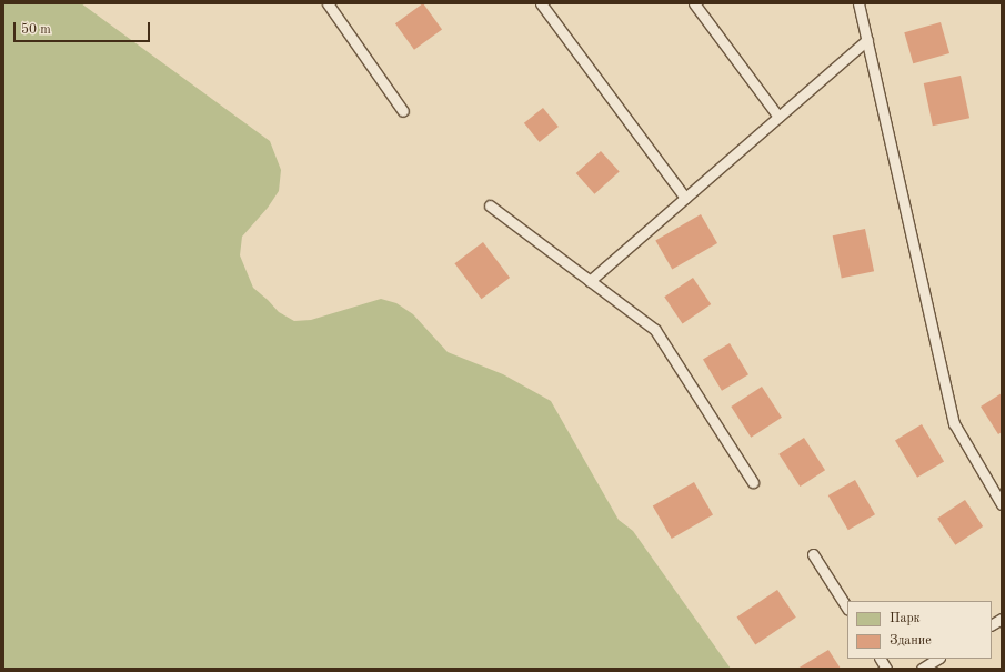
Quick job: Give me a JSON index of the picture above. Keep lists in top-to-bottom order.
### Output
{
  "legend": ["Парк", "Здание"],
  "scale_bar": "50 m"
}
